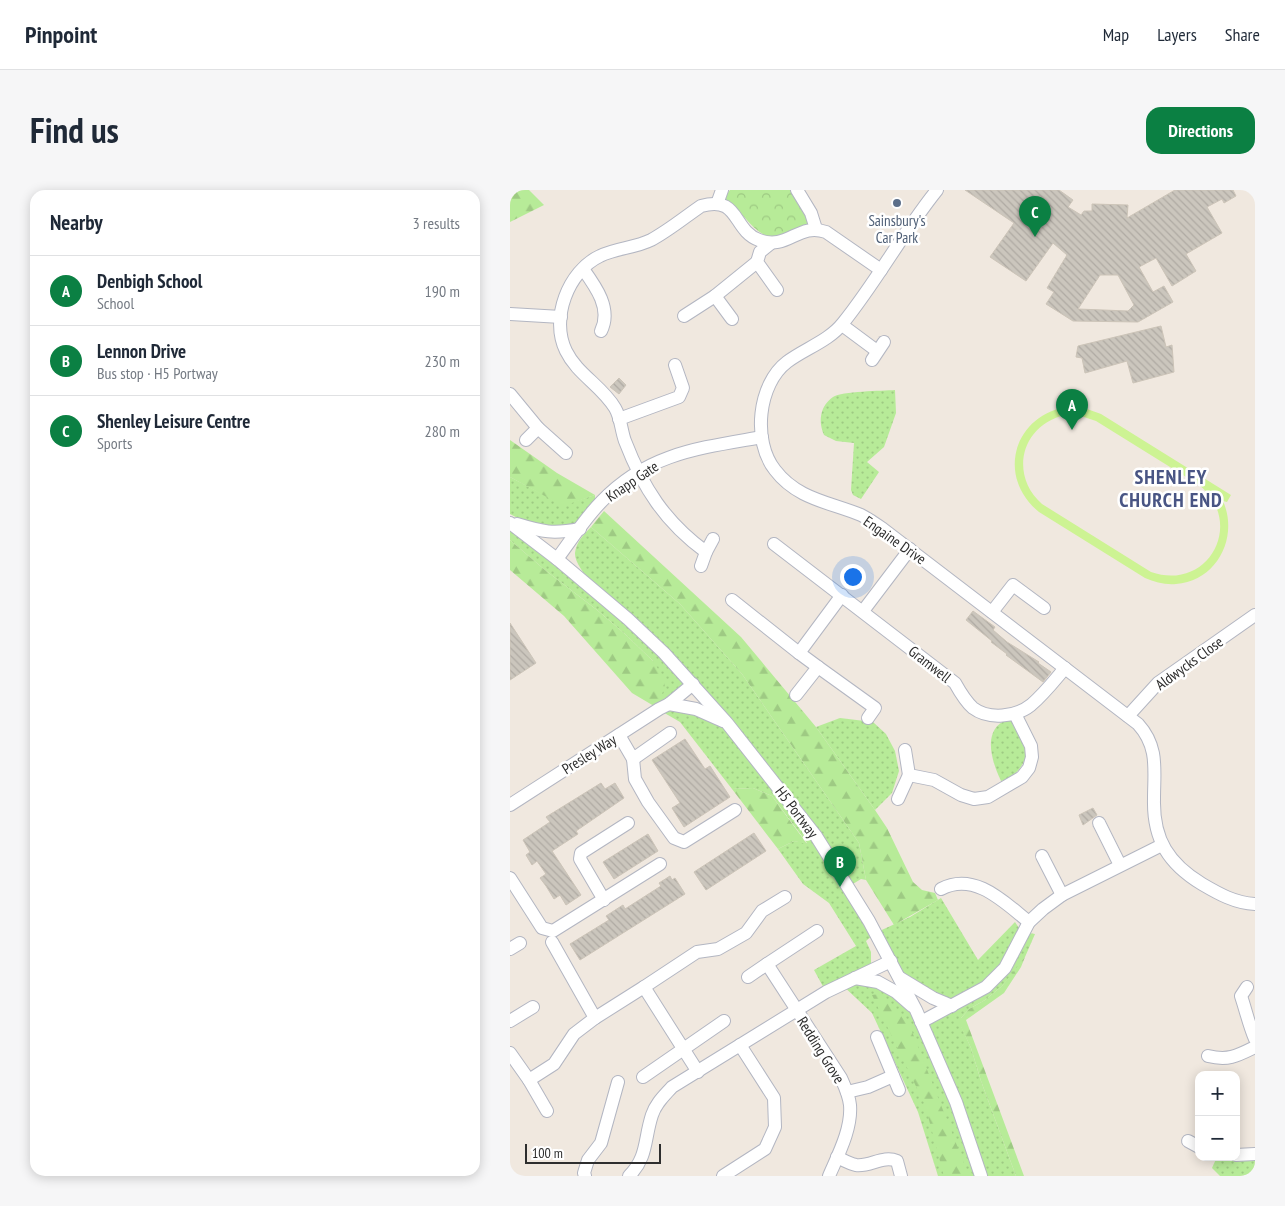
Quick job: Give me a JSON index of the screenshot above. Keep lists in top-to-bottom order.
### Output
{
  "streets": {
    "street": [
      "Knapp Gate",
      "Engaine Drive",
      "Aldwycks Close",
      "Gramwell",
      "Presley Way",
      "H5 Portway",
      "Redding Grove"
    ]
  },
  "crossings": [
    ["Knapp Gate", "Engaine Drive"],
    ["Knapp Gate", "H5 Portway"],
    ["Engaine Drive", "Aldwycks Close"],
    ["Engaine Drive", "Gramwell"],
    ["Presley Way", "H5 Portway"]
  ],
  "districts": ["SHENLEY CHURCH END"],
  "places": ["Sainsbury's Car Park"],
  "scale_bar": "100 m",
  "page": {
    "header": "Pinpoint",
    "nav": ["Map", "Layers", "Share"],
    "title": "Find us",
    "buttons": "Directions",
    "heading": ["Nearby", "3 results"],
    "pins": ["C", "A", "B"],
    "list": [
      {
        "mark": "A",
        "name": "Denbigh School",
        "note": "School",
        "value": "190 m"
      },
      {
        "mark": "B",
        "name": "Lennon Drive",
        "note": "Bus stop · H5 Portway",
        "value": "230 m"
      },
      {
        "mark": "C",
        "name": "Shenley Leisure Centre",
        "note": "Sports",
        "value": "280 m"
      }
    ],
    "map_buttons": ["+", "−"],
    "scale": "100 m"
  }
}
